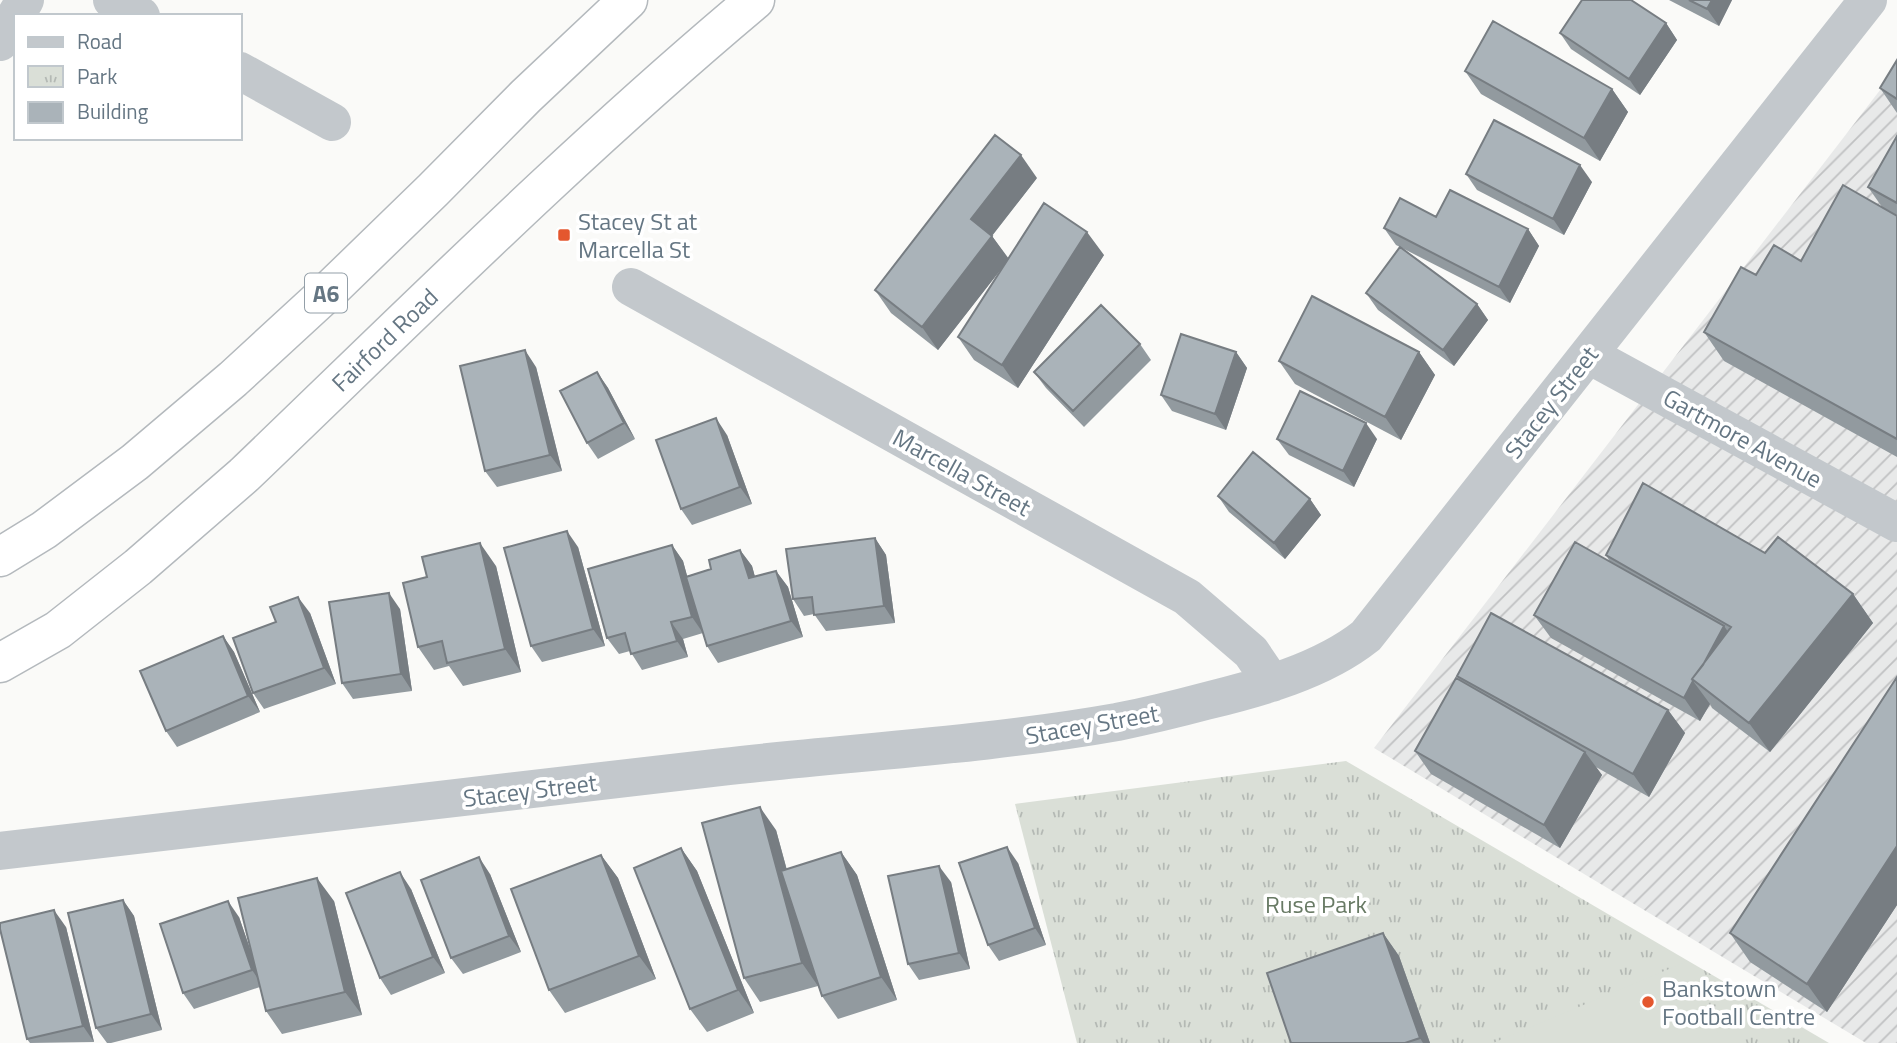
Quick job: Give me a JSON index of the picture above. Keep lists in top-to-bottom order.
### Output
{
  "streets": {
    "highway": ["A6", "Fairford Road"],
    "street": ["Stacey Street", "Gartmore Avenue", "Marcella Street"]
  },
  "crossings": [
    ["Stacey Street", "Gartmore Avenue"],
    ["Stacey Street", "Marcella Street"]
  ],
  "parks": ["Ruse Park"],
  "places": {
    "transit": ["Stacey St at Marcella St"],
    "other": ["Bankstown Football Centre"]
  },
  "legend": ["Road", "Park", "Building"]
}
